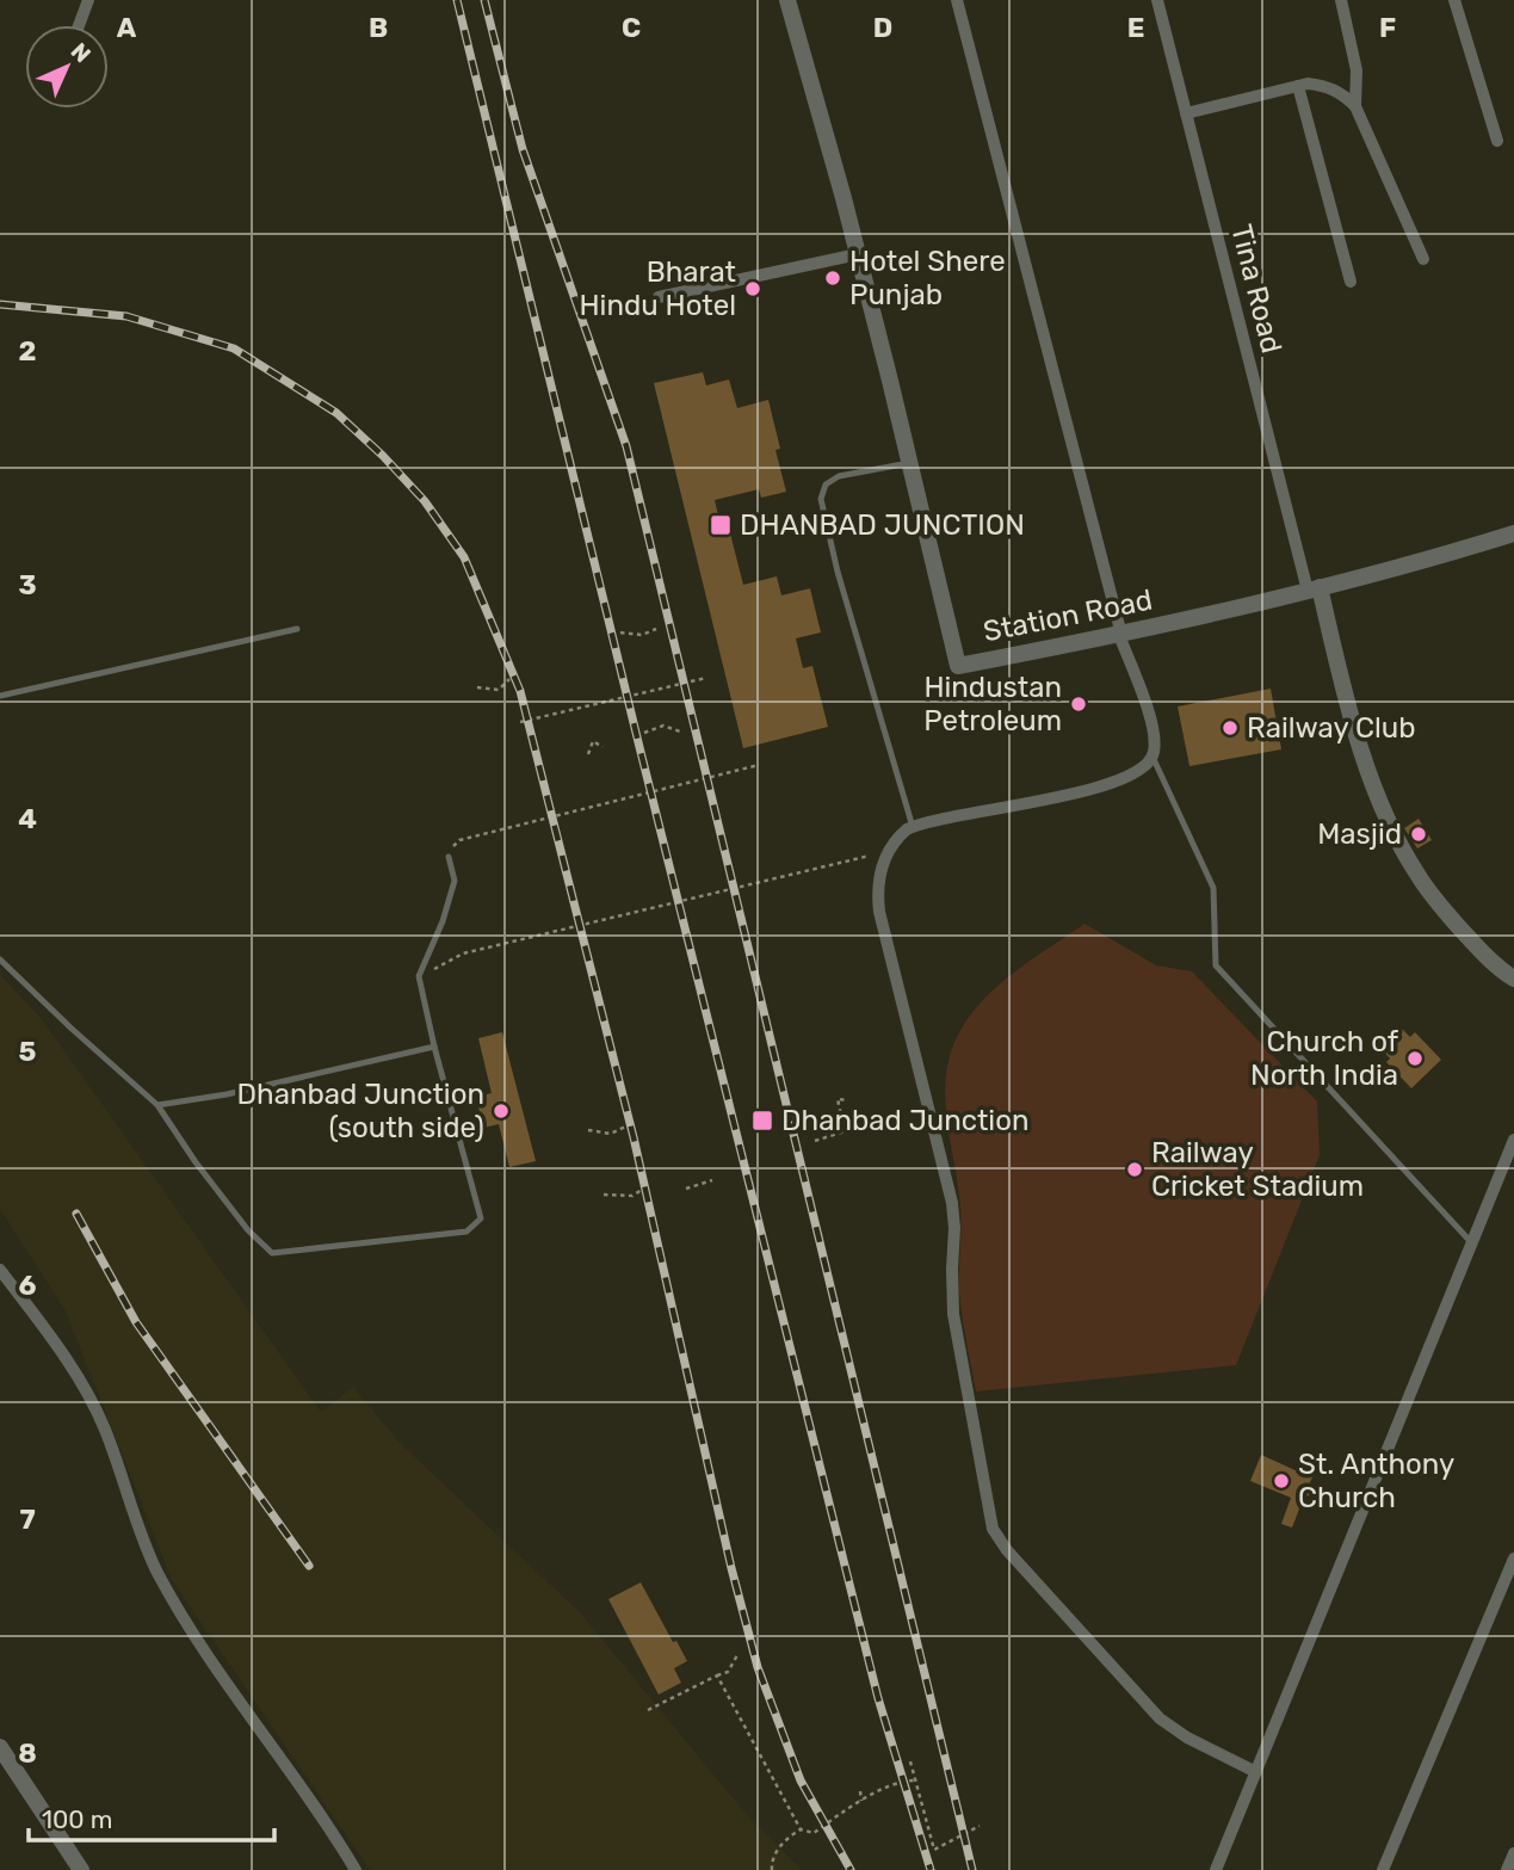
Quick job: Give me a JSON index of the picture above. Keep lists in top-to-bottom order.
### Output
{
  "streets": {
    "street": ["Tina Road", "Station Road"]
  },
  "crossings": [
    ["Tina Road", "Station Road"]
  ],
  "places": {
    "other": [
      "Hotel Shere Punjab",
      "Bharat Hindu Hotel",
      "Hindustan Petroleum",
      "Railway Club",
      "Masjid",
      "Church of North India",
      "Dhanbad Junction (south side)",
      "Railway Cricket Stadium",
      "St. Anthony Church"
    ],
    "transit": ["DHANBAD JUNCTION", "Dhanbad Junction"]
  },
  "scale_bar": "100 m",
  "north": "top right",
  "grid": {
    "columns": [
      "A",
      "B",
      "C",
      "D",
      "E",
      "F"
    ],
    "rows": [
      "2",
      "3",
      "4",
      "5",
      "6",
      "7",
      "8"
    ]
  }
}
